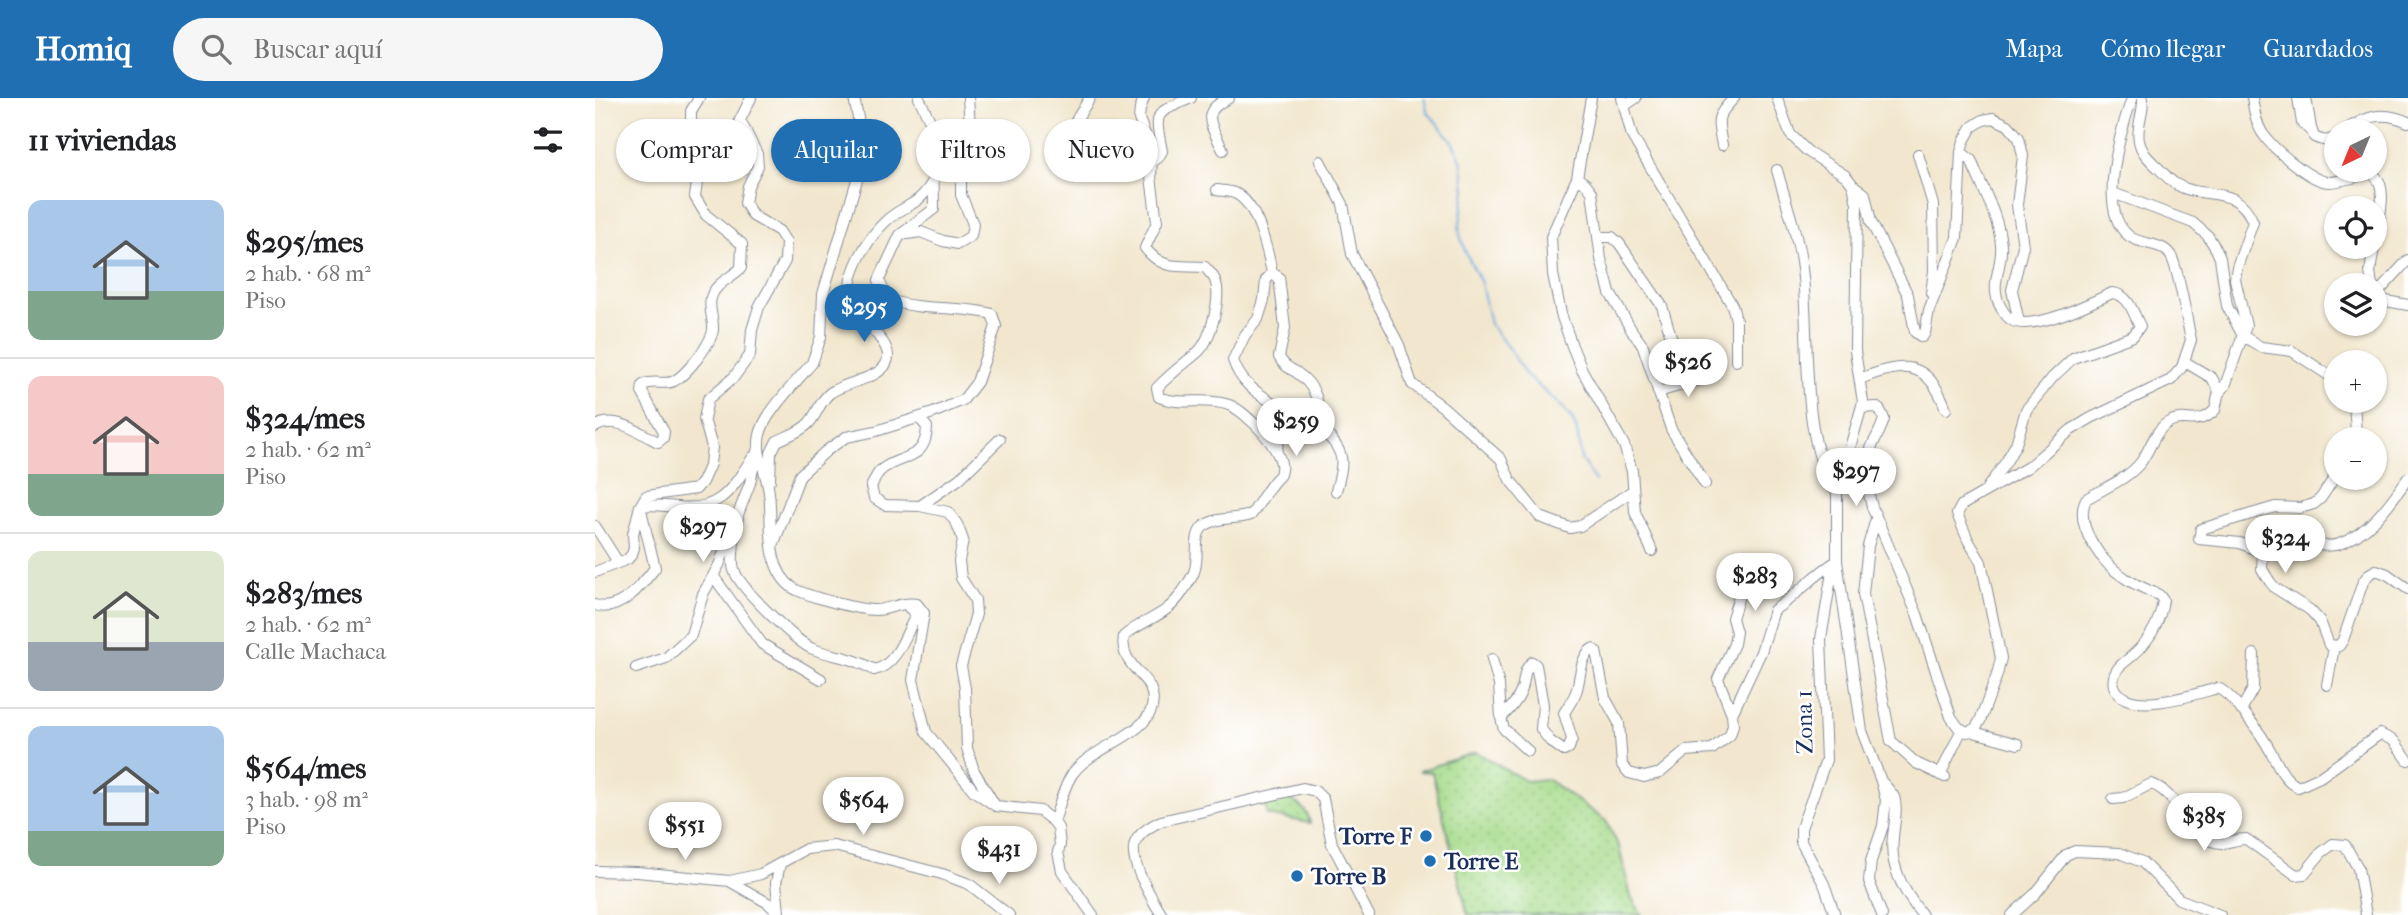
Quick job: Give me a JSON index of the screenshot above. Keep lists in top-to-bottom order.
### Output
{
  "streets": {
    "street": ["Zona 1"]
  },
  "places": ["Torre F", "Torre E", "Torre B"],
  "north": "bottom left",
  "page": {
    "header": "Homiq",
    "search": "Buscar aquí",
    "nav": ["Mapa", "Cómo llegar", "Guardados"],
    "heading": "11 viviendas",
    "map_buttons": ["+", "−"],
    "chip": [
      "Comprar",
      "Alquilar",
      "Filtros",
      "Nuevo"
    ],
    "list": [
      {
        "name": "$295/mes",
        "note": "2 hab. · 68 m² · Piso"
      },
      {
        "name": "$324/mes",
        "note": "2 hab. · 62 m² · Piso"
      },
      {
        "name": "$283/mes",
        "note": "2 hab. · 62 m² · Calle Machaca"
      },
      {
        "name": "$564/mes",
        "note": "3 hab. · 98 m² · Piso"
      }
    ],
    "price": [
      "$295",
      "$526",
      "$259",
      "$297",
      "$297",
      "$324",
      "$283",
      "$564",
      "$385",
      "$551",
      "$431"
    ]
  }
}
